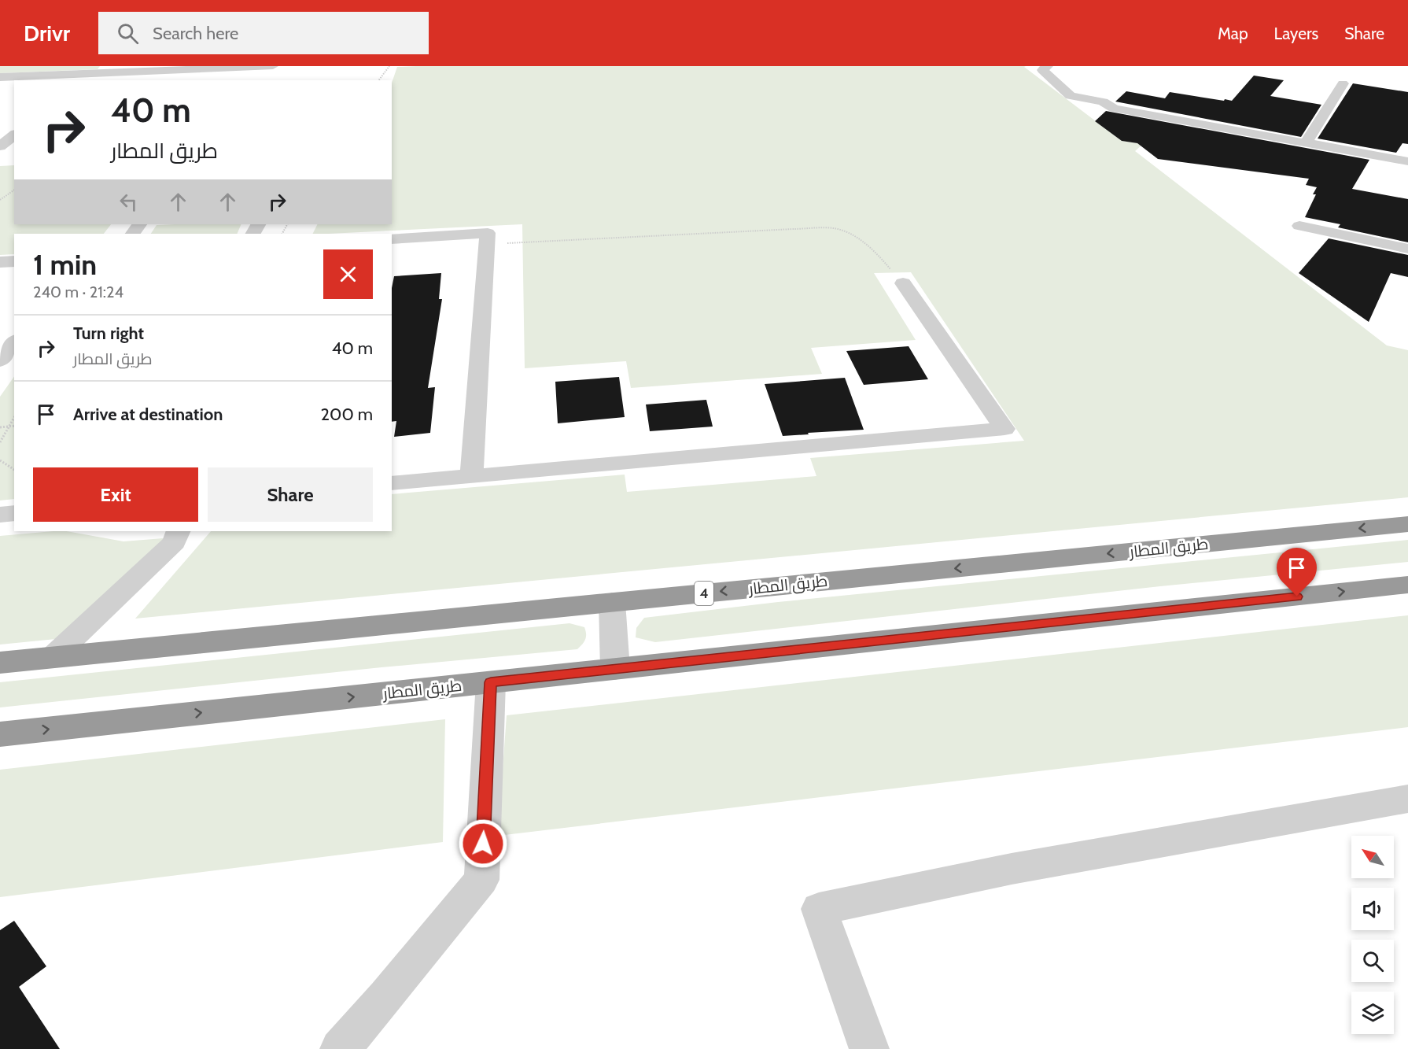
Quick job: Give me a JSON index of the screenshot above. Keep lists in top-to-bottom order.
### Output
{
  "streets": {
    "highway": ["طريق المطار", "4"]
  },
  "north": "top left",
  "page": {
    "header": "Drivr",
    "search": "Search here",
    "nav": ["Map", "Layers", "Share"],
    "turn": ["40 m", "طريق المطار"],
    "heading": ["1 min", "240 m · 21:24"],
    "list": [
      {
        "name": "Turn right",
        "note": "طريق المطار",
        "value": "40 m"
      },
      {
        "name": "Arrive at destination",
        "value": "200 m"
      }
    ],
    "buttons": ["Exit", "Share"]
  }
}
